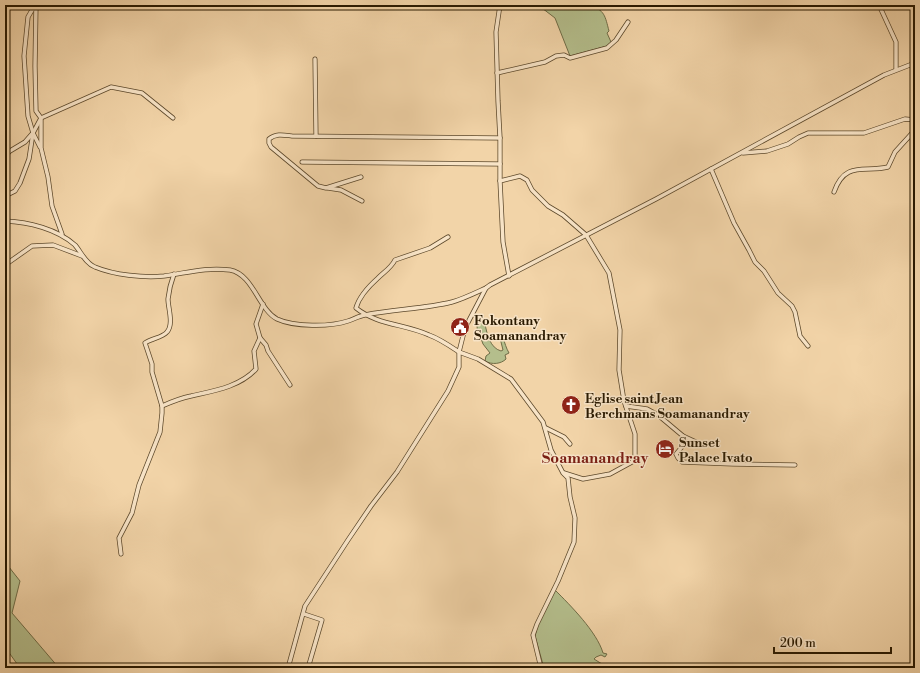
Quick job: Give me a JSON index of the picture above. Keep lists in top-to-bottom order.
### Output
{
  "districts": ["Soamanandray"],
  "places": {
    "public building": ["Fokontany Soamanandray"],
    "church": ["Eglise saint Jean Berchmans Soamanandray"],
    "hotel": ["Sunset Palace Ivato"]
  },
  "scale_bar": "200 m"
}
